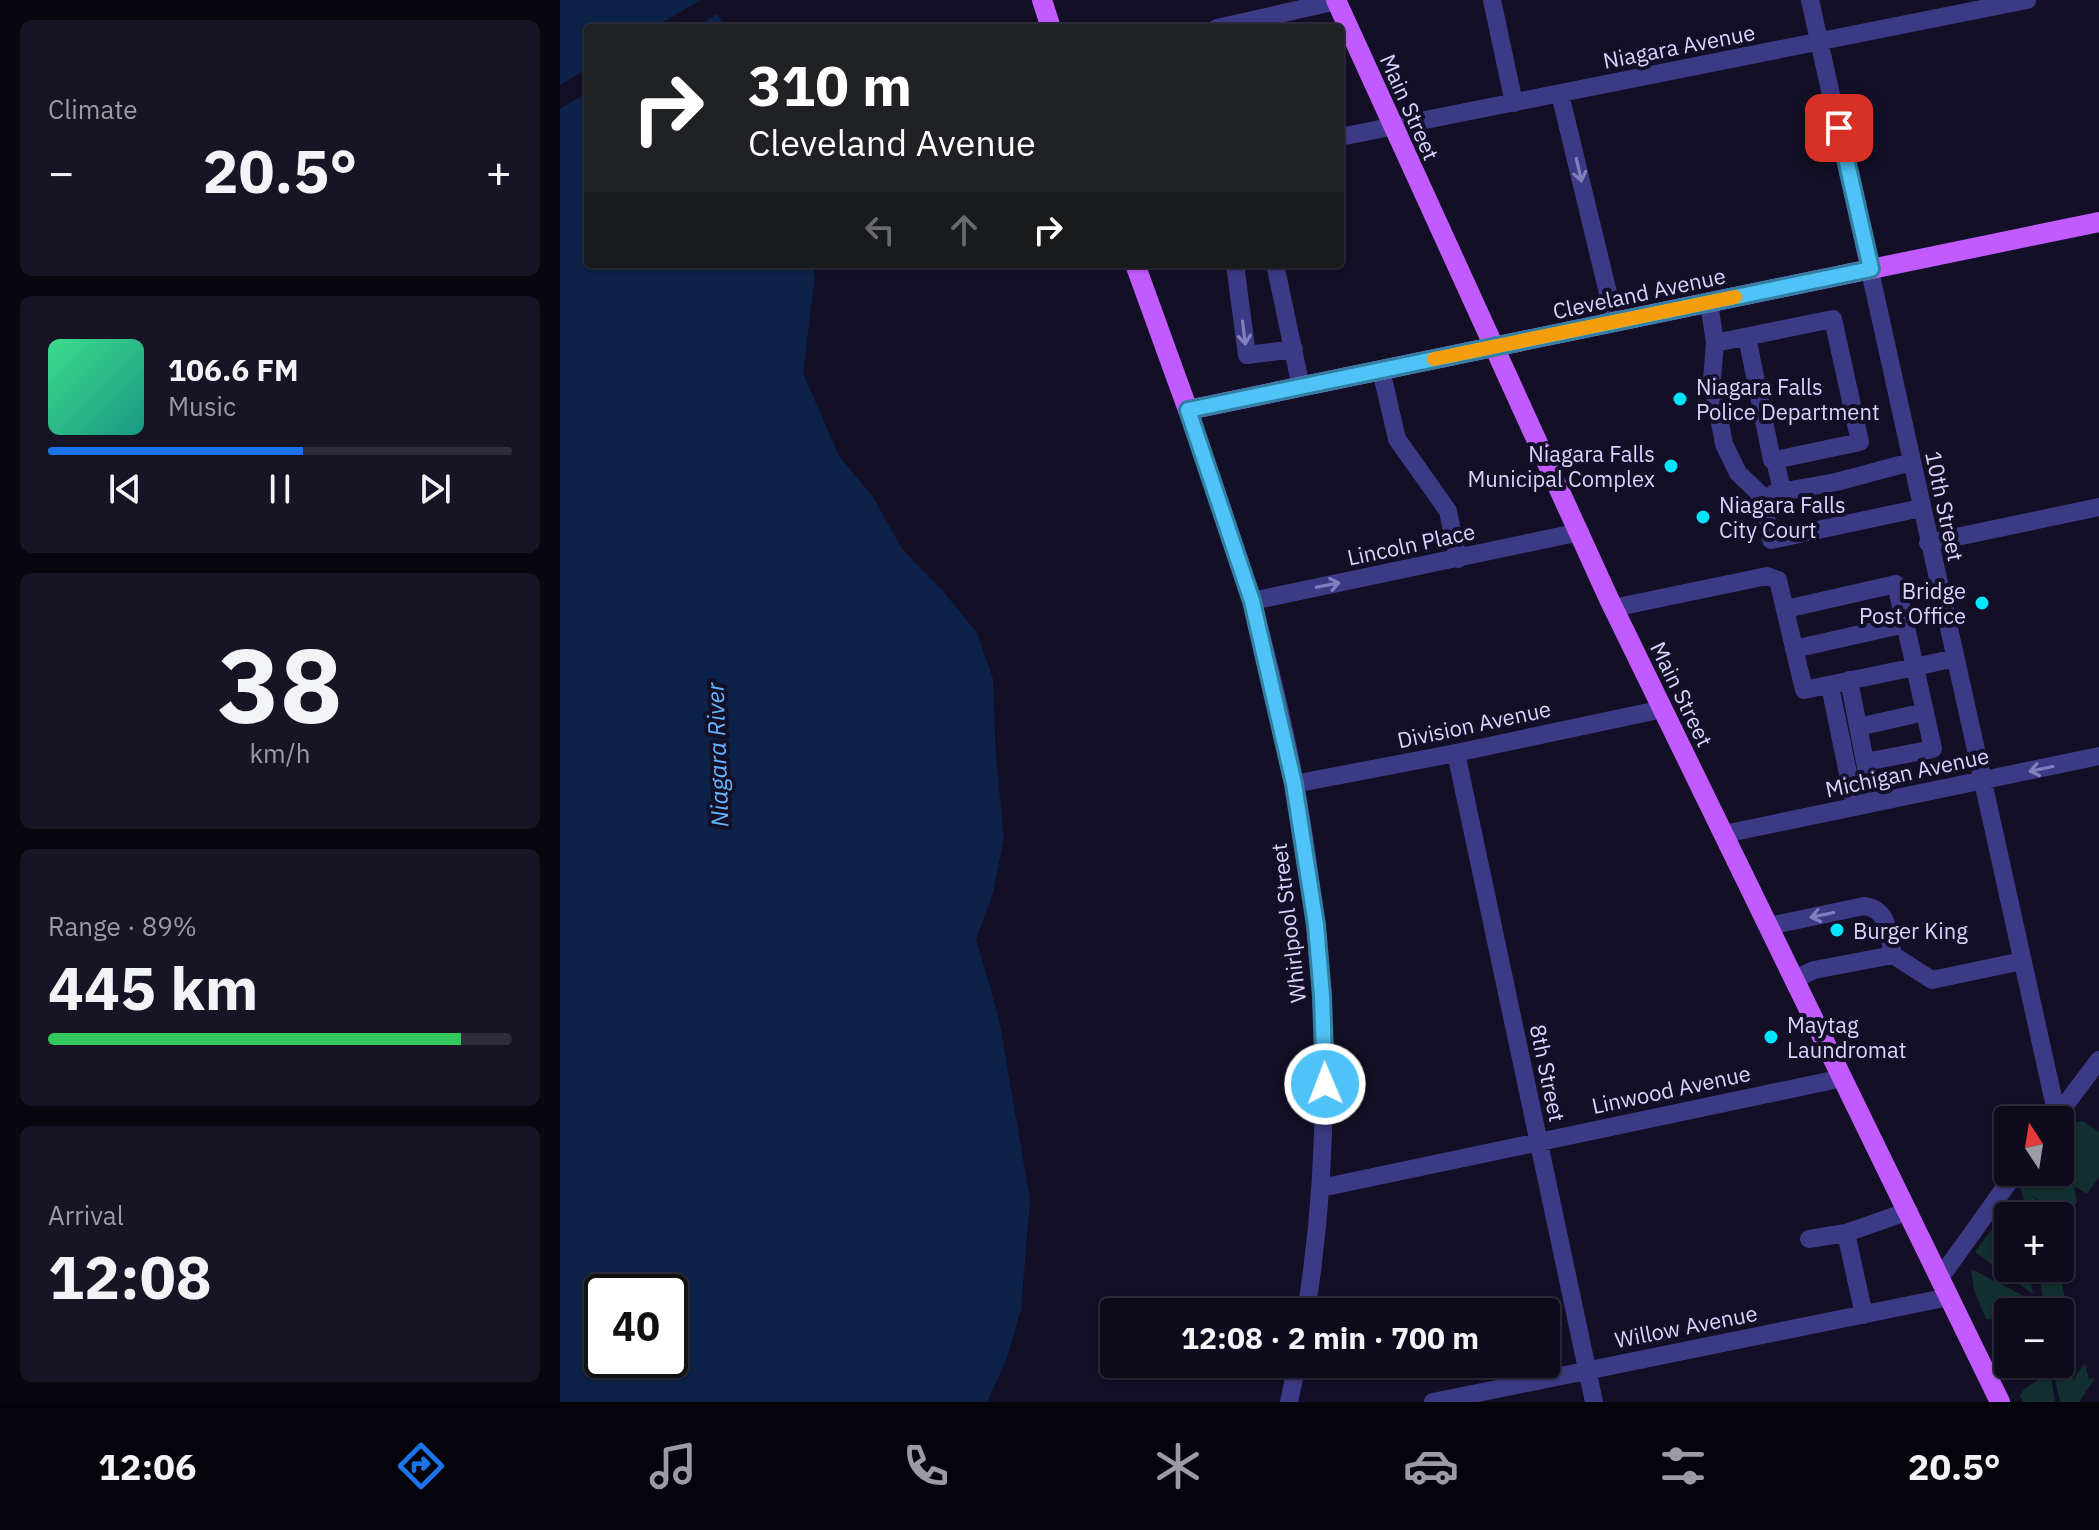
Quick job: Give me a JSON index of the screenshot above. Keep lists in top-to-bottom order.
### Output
{
  "streets": {
    "main road": ["Main Street", "Cleveland Avenue", "Whirlpool Street"],
    "street": [
      "Niagara Avenue",
      "10th Street",
      "Lincoln Place",
      "Division Avenue",
      "Michigan Avenue",
      "8th Street",
      "Linwood Avenue",
      "Willow Avenue"
    ]
  },
  "crossings": [
    ["Niagara Avenue", "Main Street"],
    ["Niagara Avenue", "10th Street"],
    ["Main Street", "Cleveland Avenue"],
    ["Main Street", "Lincoln Place"],
    ["Main Street", "Division Avenue"],
    ["Main Street", "Michigan Avenue"],
    ["Main Street", "Linwood Avenue"],
    ["Main Street", "Willow Avenue"],
    ["Cleveland Avenue", "10th Street"],
    ["Cleveland Avenue", "Whirlpool Street"],
    ["10th Street", "Michigan Avenue"],
    ["Lincoln Place", "Whirlpool Street"],
    ["Division Avenue", "Whirlpool Street"],
    ["Division Avenue", "8th Street"],
    ["Whirlpool Street", "Linwood Avenue"],
    ["8th Street", "Linwood Avenue"],
    ["8th Street", "Willow Avenue"]
  ],
  "one_way": ["Lincoln Place"],
  "water": ["Niagara River"],
  "places": [
    "Niagara Falls Police Department",
    "Niagara Falls Municipal Complex",
    "Niagara Falls City Court",
    "Bridge Post Office",
    "Burger King",
    "Maytag Laundromat"
  ],
  "north": "top",
  "page": {
    "tile": [
      "Climate",
      ["38", "km/h"],
      ["Range · 89%", "445 km"],
      ["Arrival", "12:08"]
    ],
    "turn": ["310 m", "Cleveland Avenue"],
    "heat": ["−", "20.5°", "+"],
    "song": ["106.6 FM", "Music"],
    "map_buttons": ["+", "−"],
    "limit": "40",
    "trip": "12:08 · 2 min · 700 m",
    "tabs": ["12:06", "20.5°"]
  }
}
